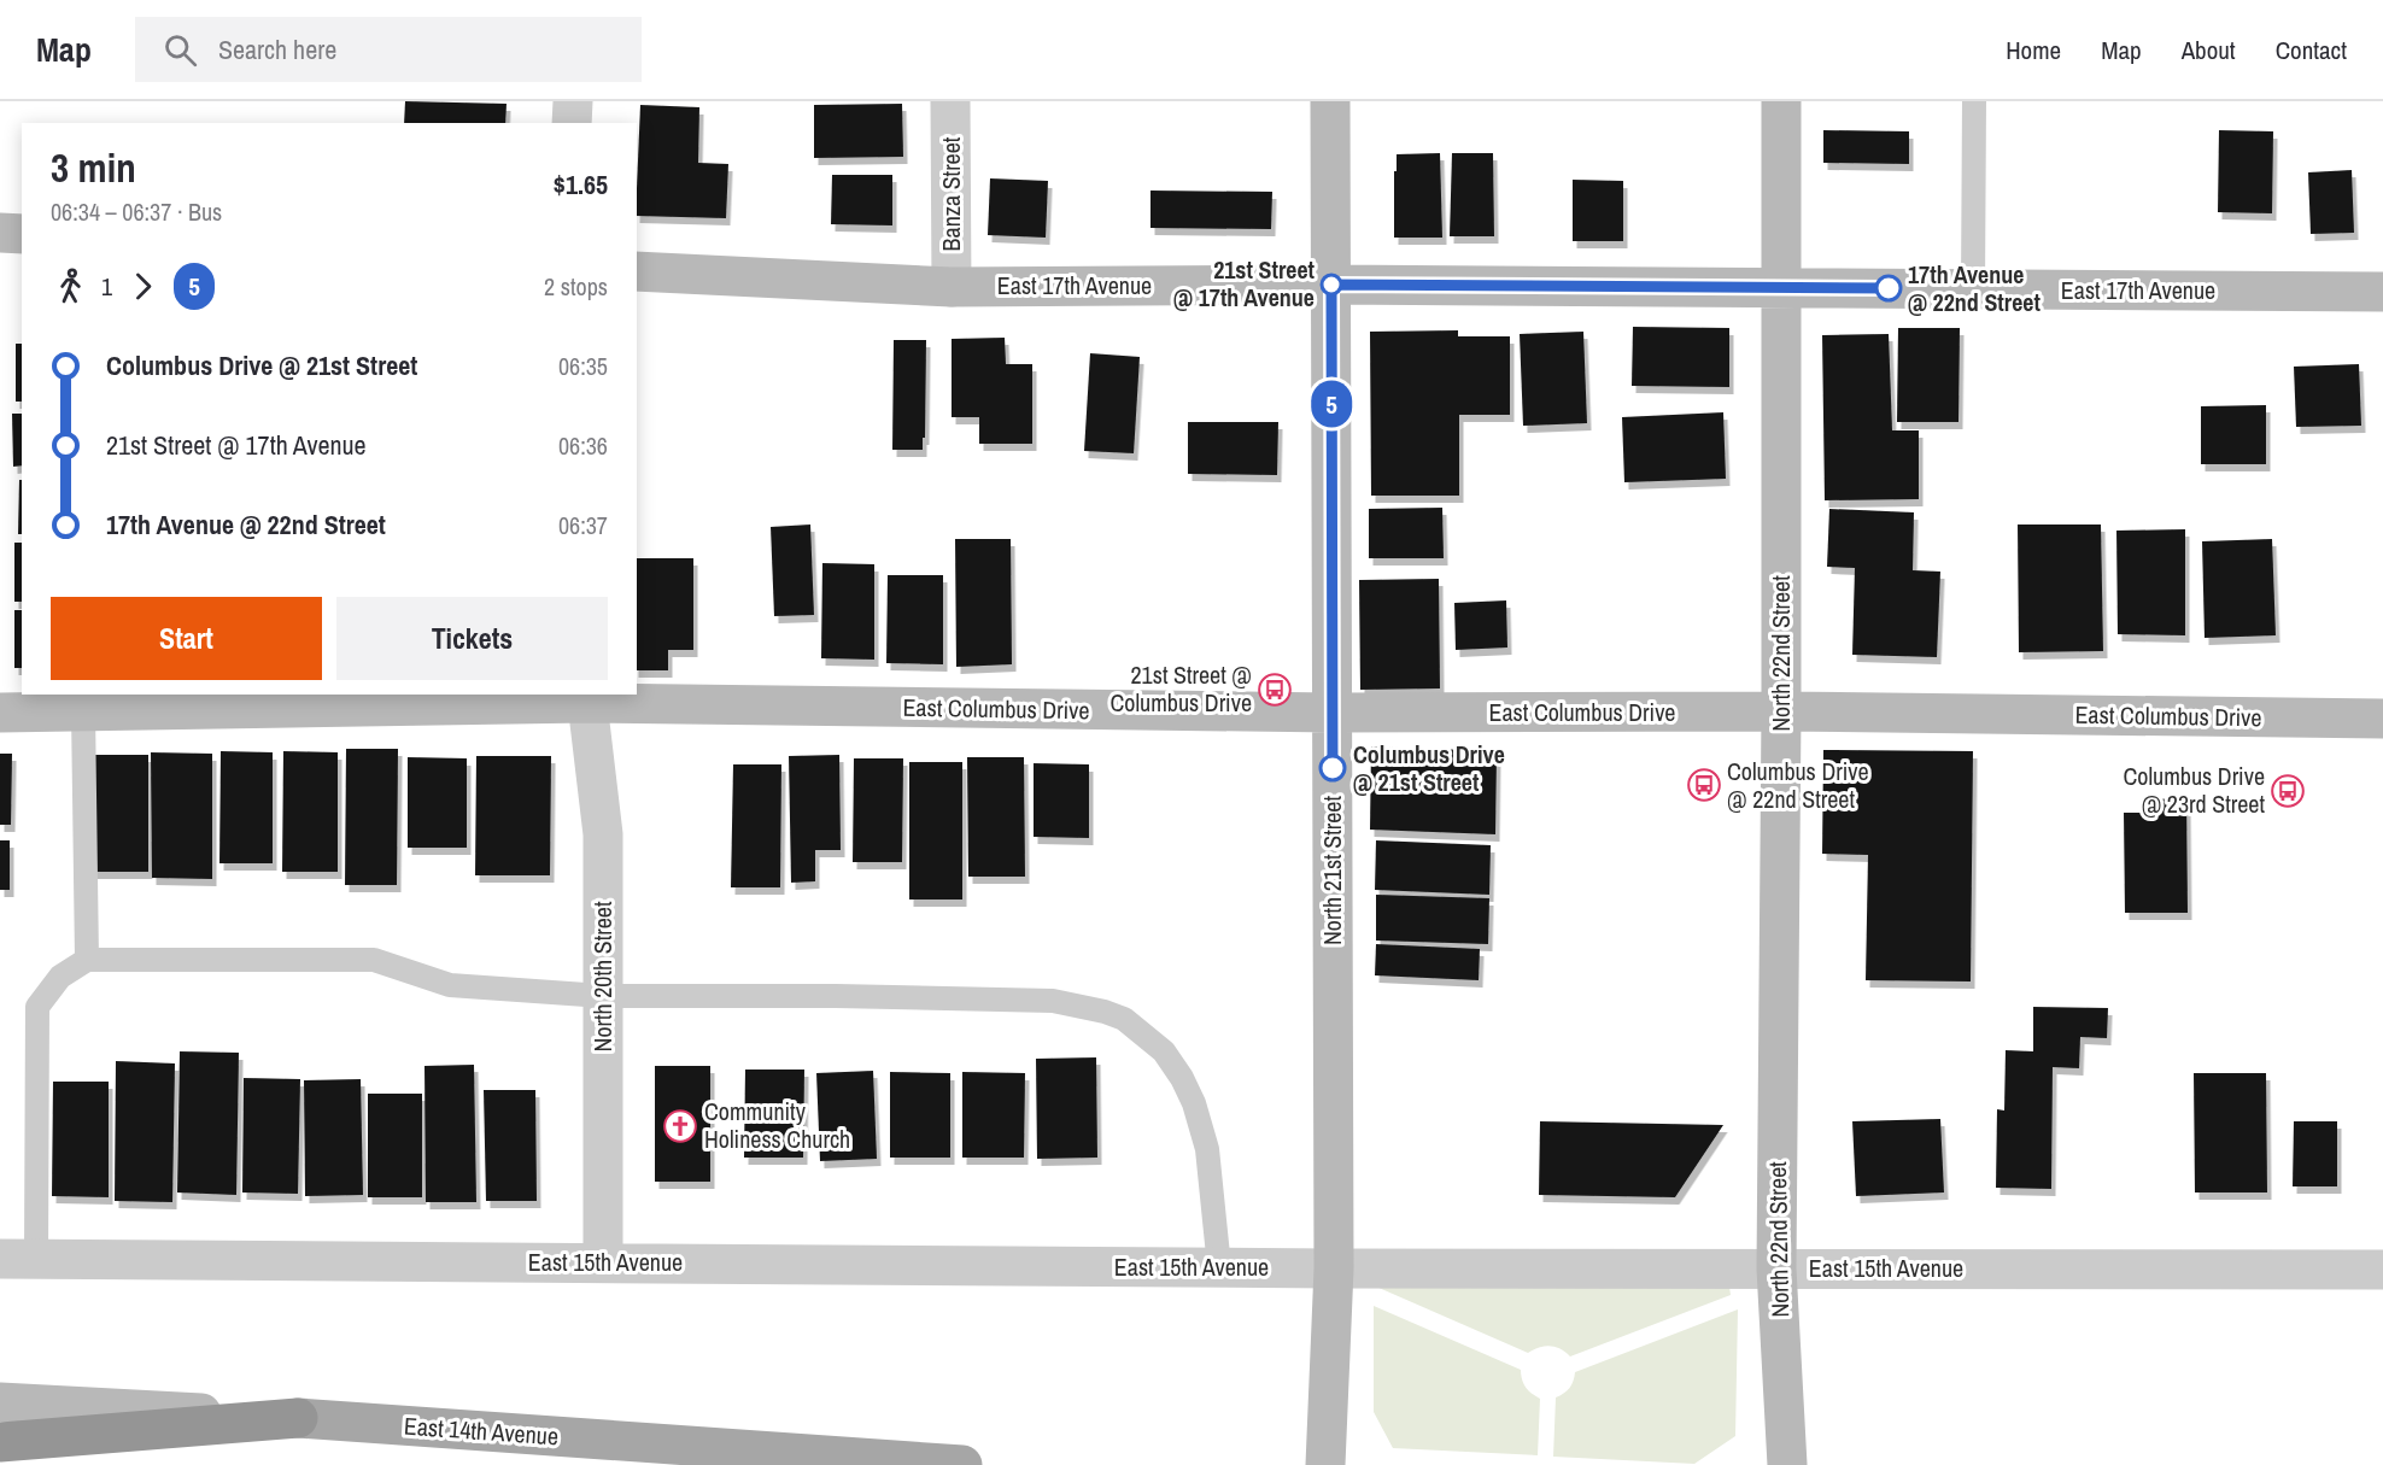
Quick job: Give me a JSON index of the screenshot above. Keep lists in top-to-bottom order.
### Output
{
  "streets": {
    "main road": [
      "East 17th Avenue",
      "North 22nd Street",
      "East Columbus Drive",
      "North 21st Street",
      "East 14th Avenue"
    ],
    "street": ["Banza Street", "North 20th Street", "East 15th Avenue"]
  },
  "crossings": [
    ["Banza Street", "East 17th Avenue"],
    ["East 17th Avenue", "North 22nd Street"],
    ["East 17th Avenue", "North 21st Street"],
    ["North 22nd Street", "East Columbus Drive"],
    ["North 22nd Street", "East 15th Avenue"],
    ["East Columbus Drive", "North 21st Street"],
    ["East Columbus Drive", "North 20th Street"],
    ["North 21st Street", "East 15th Avenue"],
    ["North 20th Street", "East 15th Avenue"]
  ],
  "places": {
    "other": ["21st Street @ 17th Avenue", "17th Avenue @ 22nd Street", "Columbus Drive @ 21st Street"],
    "bus stop": ["21st Street @ Columbus Drive", "Columbus Drive @ 22nd Street", "Columbus Drive @ 23rd Street"],
    "church": ["Community Holiness Church"]
  },
  "lines": ["bus line 5"],
  "page": {
    "header": "Map",
    "search": "Search here",
    "nav": [
      "Home",
      "Map",
      "About",
      "Contact"
    ],
    "on_map": "5",
    "heading": ["3 min", "06:34 – 06:37 · Bus", "$1.65"],
    "legs": ["1", "5", "2 stops"],
    "list": [
      {
        "name": "Columbus Drive @ 21st Street",
        "value": "06:35"
      },
      {
        "name": "21st Street @ 17th Avenue",
        "value": "06:36"
      },
      {
        "name": "17th Avenue @ 22nd Street",
        "value": "06:37"
      }
    ],
    "buttons": ["Start", "Tickets"]
  }
}
